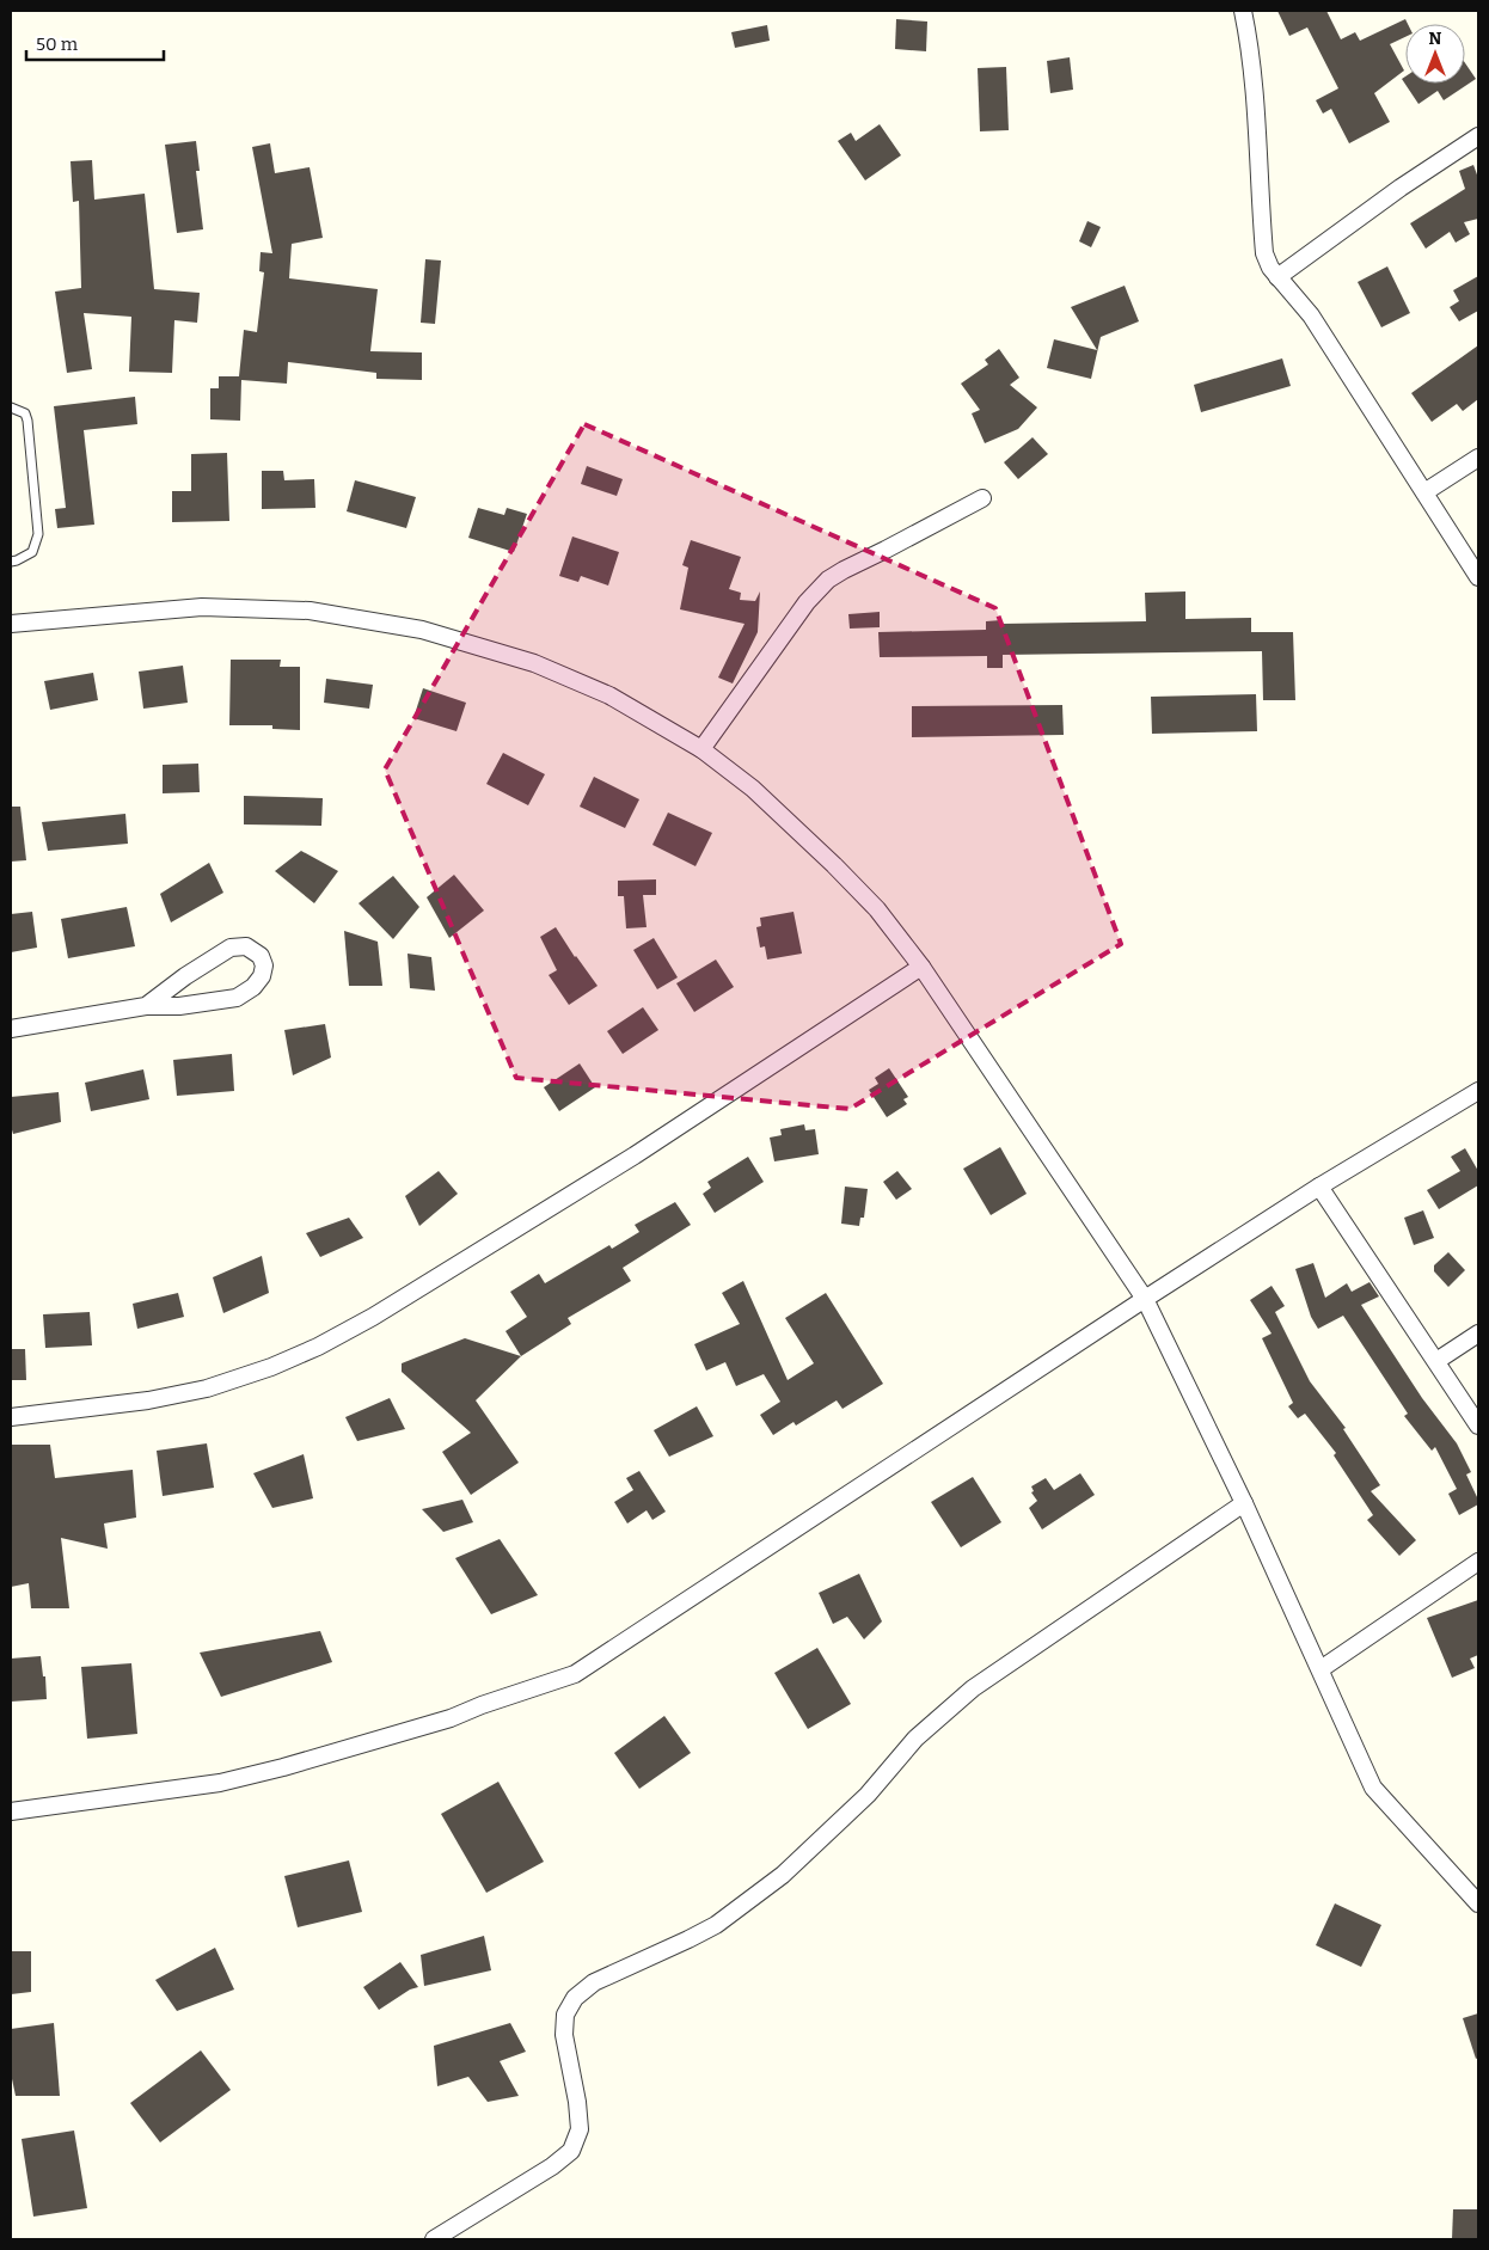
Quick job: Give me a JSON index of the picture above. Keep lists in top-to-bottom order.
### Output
{
  "scale_bar": "50 m",
  "north": "top"
}
